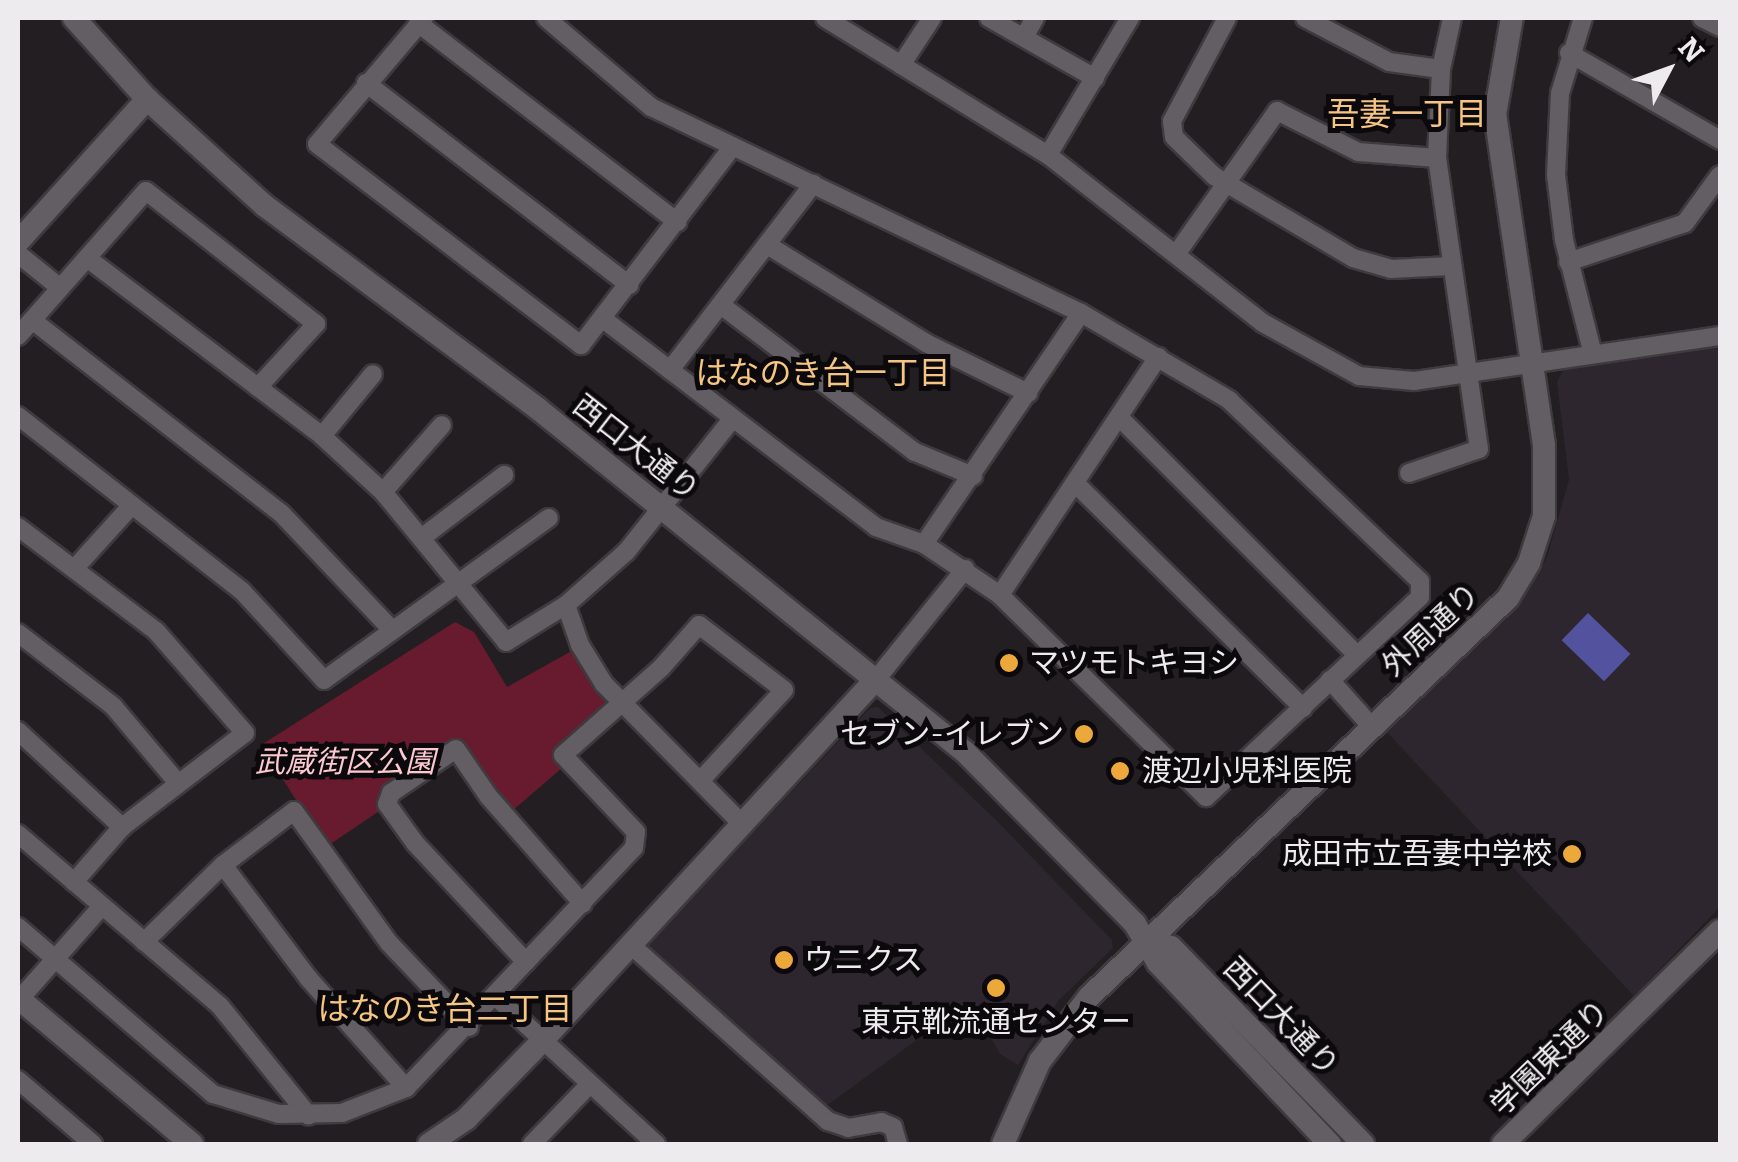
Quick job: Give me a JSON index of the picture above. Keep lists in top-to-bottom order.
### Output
{
  "streets": {
    "street": ["西口大通り", "外周通り", "学園東通り"]
  },
  "crossings": [
    ["西口大通り", "外周通り"]
  ],
  "districts": ["吾妻一丁目", "はなのき台一丁目", "はなのき台二丁目"],
  "parks": ["武蔵街区公園"],
  "places": [
    "マツモトキヨシ",
    "セブン-イレブン",
    "渡辺小児科医院",
    "成田市立吾妻中学校",
    "ウニクス",
    "東京靴流通センター"
  ],
  "north": "top right"
}
